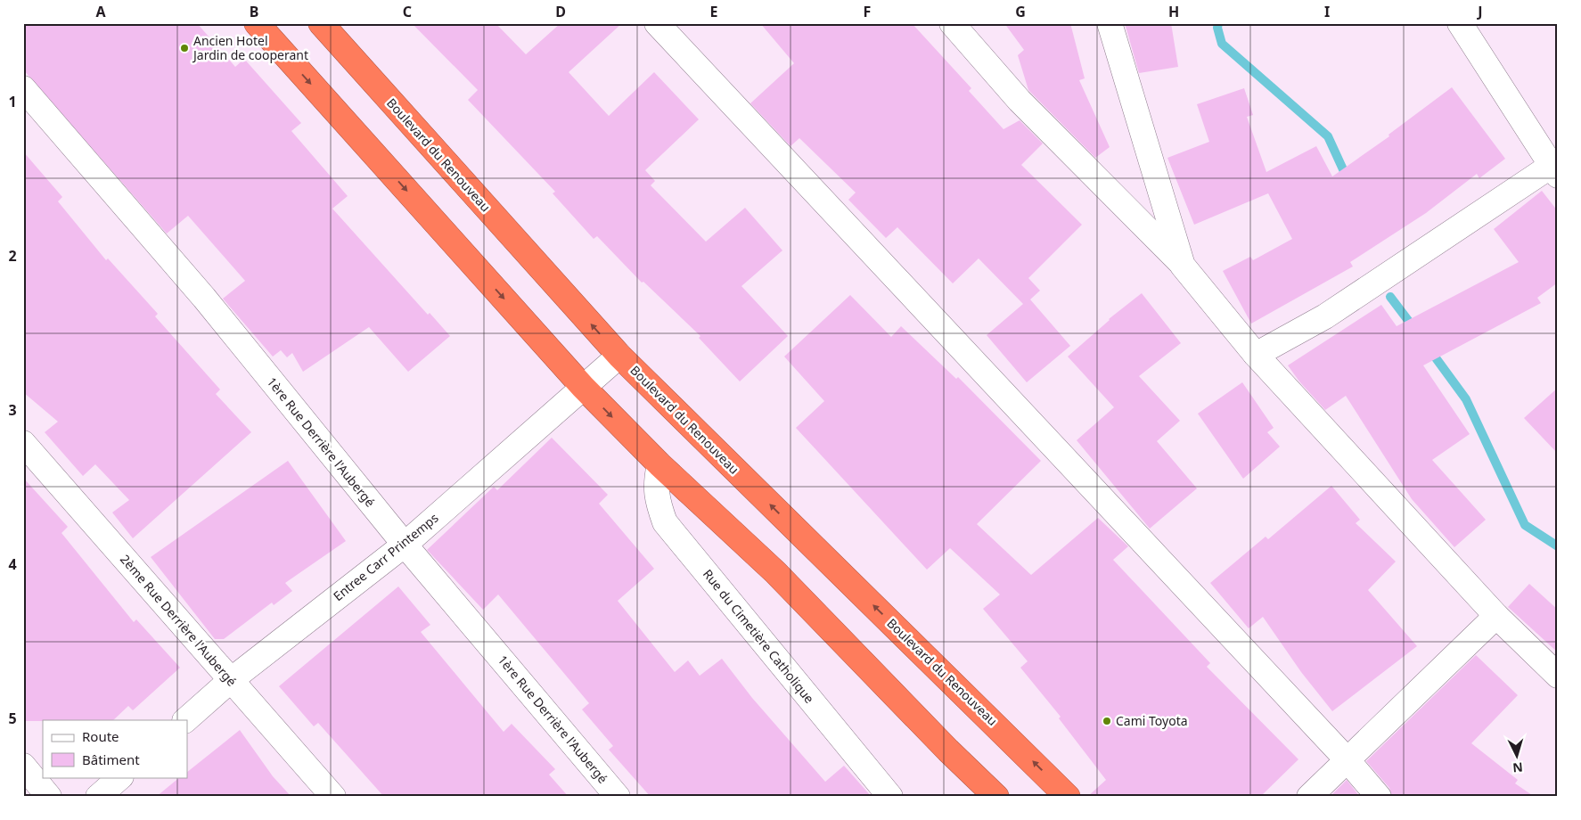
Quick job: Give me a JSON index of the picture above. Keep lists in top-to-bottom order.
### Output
{
  "streets": {
    "highway": ["Boulevard du Renouveau"],
    "street": [
      "1ère Rue Derrière l'Aubergé",
      "Entree Carr Printemps",
      "2ème Rue Derrière l'Aubergé",
      "Rue du Cimetière Catholique"
    ]
  },
  "crossings": [
    ["Boulevard du Renouveau", "Entree Carr Printemps"],
    ["1ère Rue Derrière l'Aubergé", "Entree Carr Printemps"],
    ["Entree Carr Printemps", "2ème Rue Derrière l'Aubergé"]
  ],
  "places": ["Ancien Hotel Jardin de cooperant", "Cami Toyota"],
  "legend": ["Route", "Bâtiment"],
  "north": "bottom",
  "grid": {
    "columns": [
      "A",
      "B",
      "C",
      "D",
      "E",
      "F",
      "G",
      "H",
      "I",
      "J"
    ],
    "rows": [
      "1",
      "2",
      "3",
      "4",
      "5"
    ]
  }
}
